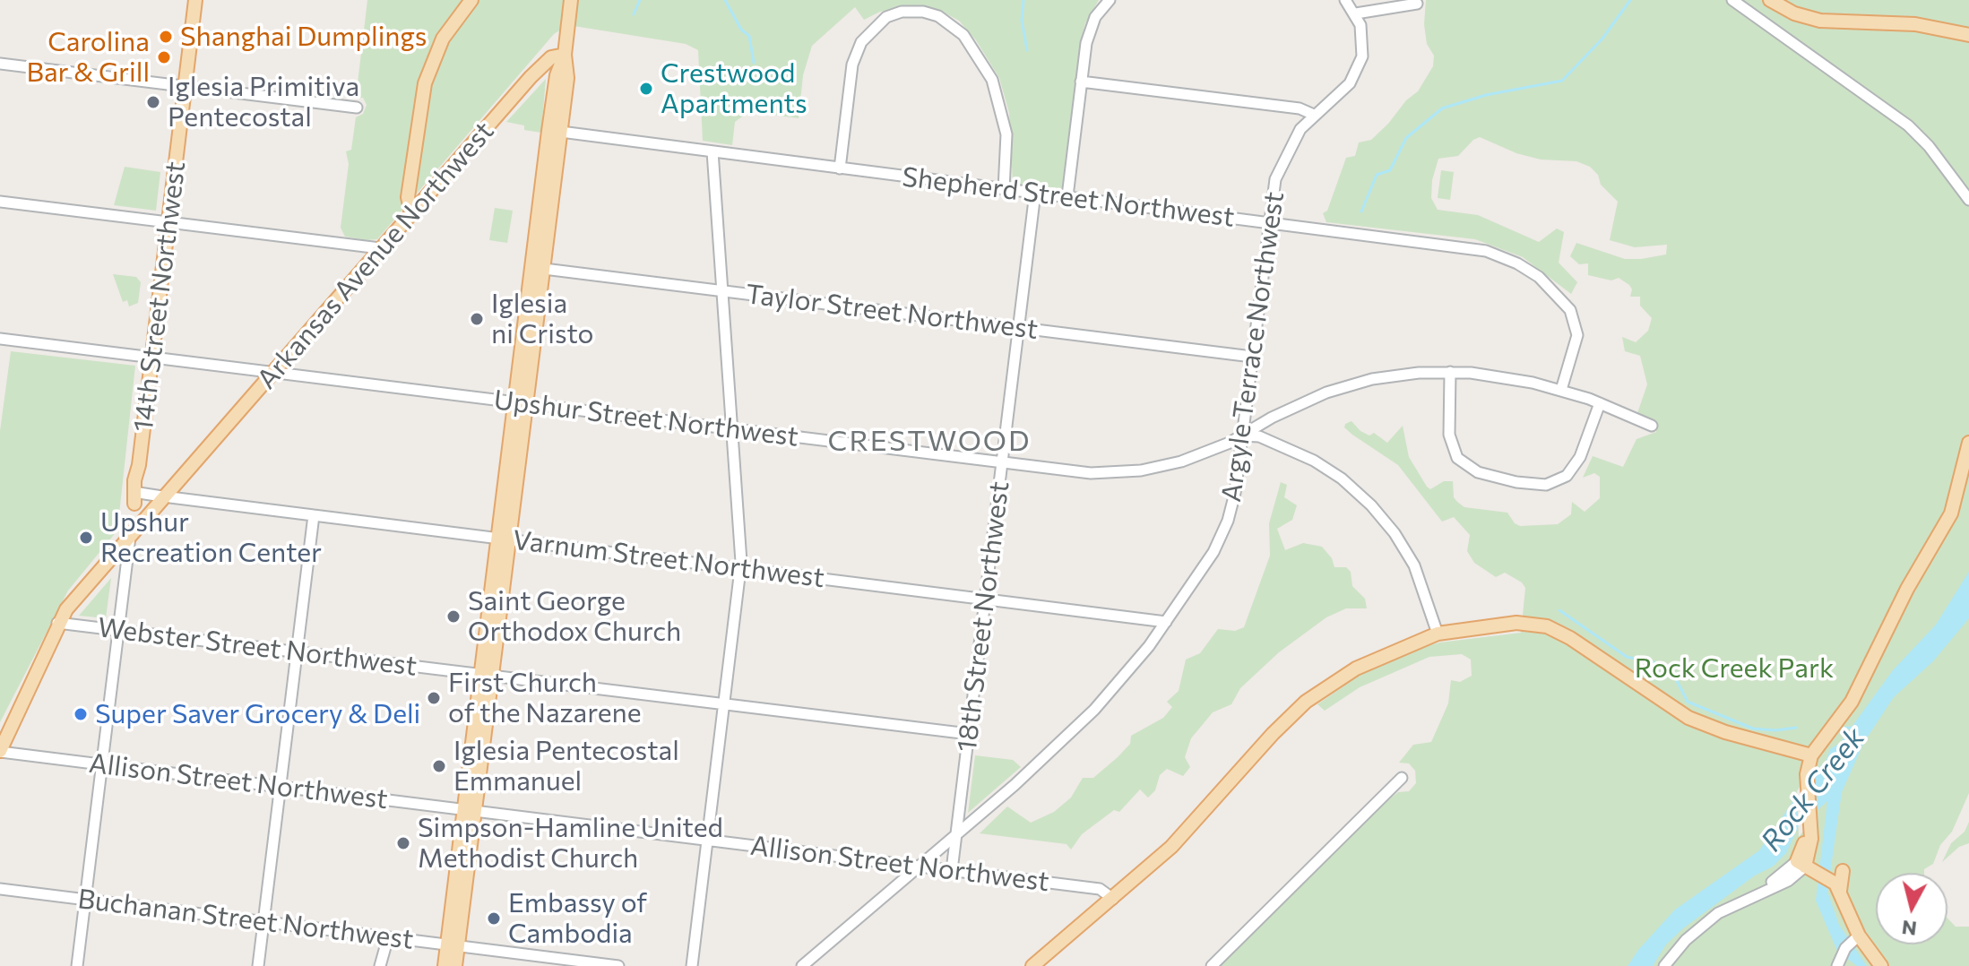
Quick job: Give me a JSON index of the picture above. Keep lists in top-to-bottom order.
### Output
{
  "streets": {
    "main road": ["Arkansas Avenue Northwest", "14th Street Northwest"],
    "street": [
      "Shepherd Street Northwest",
      "Taylor Street Northwest",
      "Argyle Terrace Northwest",
      "Upshur Street Northwest",
      "Varnum Street Northwest",
      "18th Street Northwest",
      "Webster Street Northwest",
      "Allison Street Northwest",
      "Buchanan Street Northwest"
    ]
  },
  "crossings": [
    ["Shepherd Street Northwest", "Argyle Terrace Northwest"],
    ["Shepherd Street Northwest", "Upshur Street Northwest"],
    ["Shepherd Street Northwest", "18th Street Northwest"],
    ["Arkansas Avenue Northwest", "14th Street Northwest"],
    ["Arkansas Avenue Northwest", "Upshur Street Northwest"],
    ["Arkansas Avenue Northwest", "Varnum Street Northwest"],
    ["Arkansas Avenue Northwest", "Webster Street Northwest"],
    ["Arkansas Avenue Northwest", "Allison Street Northwest"],
    ["14th Street Northwest", "Upshur Street Northwest"],
    ["14th Street Northwest", "Varnum Street Northwest"],
    ["14th Street Northwest", "Webster Street Northwest"],
    ["14th Street Northwest", "Allison Street Northwest"],
    ["14th Street Northwest", "Buchanan Street Northwest"],
    ["Taylor Street Northwest", "Argyle Terrace Northwest"],
    ["Taylor Street Northwest", "18th Street Northwest"],
    ["Argyle Terrace Northwest", "Upshur Street Northwest"],
    ["Argyle Terrace Northwest", "Varnum Street Northwest"],
    ["Argyle Terrace Northwest", "18th Street Northwest"],
    ["Argyle Terrace Northwest", "Allison Street Northwest"],
    ["Upshur Street Northwest", "18th Street Northwest"],
    ["Varnum Street Northwest", "18th Street Northwest"],
    ["18th Street Northwest", "Webster Street Northwest"],
    ["18th Street Northwest", "Allison Street Northwest"]
  ],
  "districts": ["CRESTWOOD"],
  "water": ["Rock Creek"],
  "parks": ["Rock Creek Park"],
  "places": [
    "Shanghai Dumplings",
    "Carolina Bar & Grill",
    "Crestwood Apartments",
    "Iglesia Primitiva Pentecostal",
    "Iglesia ni Cristo",
    "Upshur Recreation Center",
    "Saint George Orthodox Church",
    "First Church of the Nazarene",
    "Super Saver Grocery & Deli",
    "Iglesia Pentecostal Emmanuel",
    "Simpson-Hamline United Methodist Church",
    "Embassy of Cambodia"
  ],
  "north": "bottom"
}
